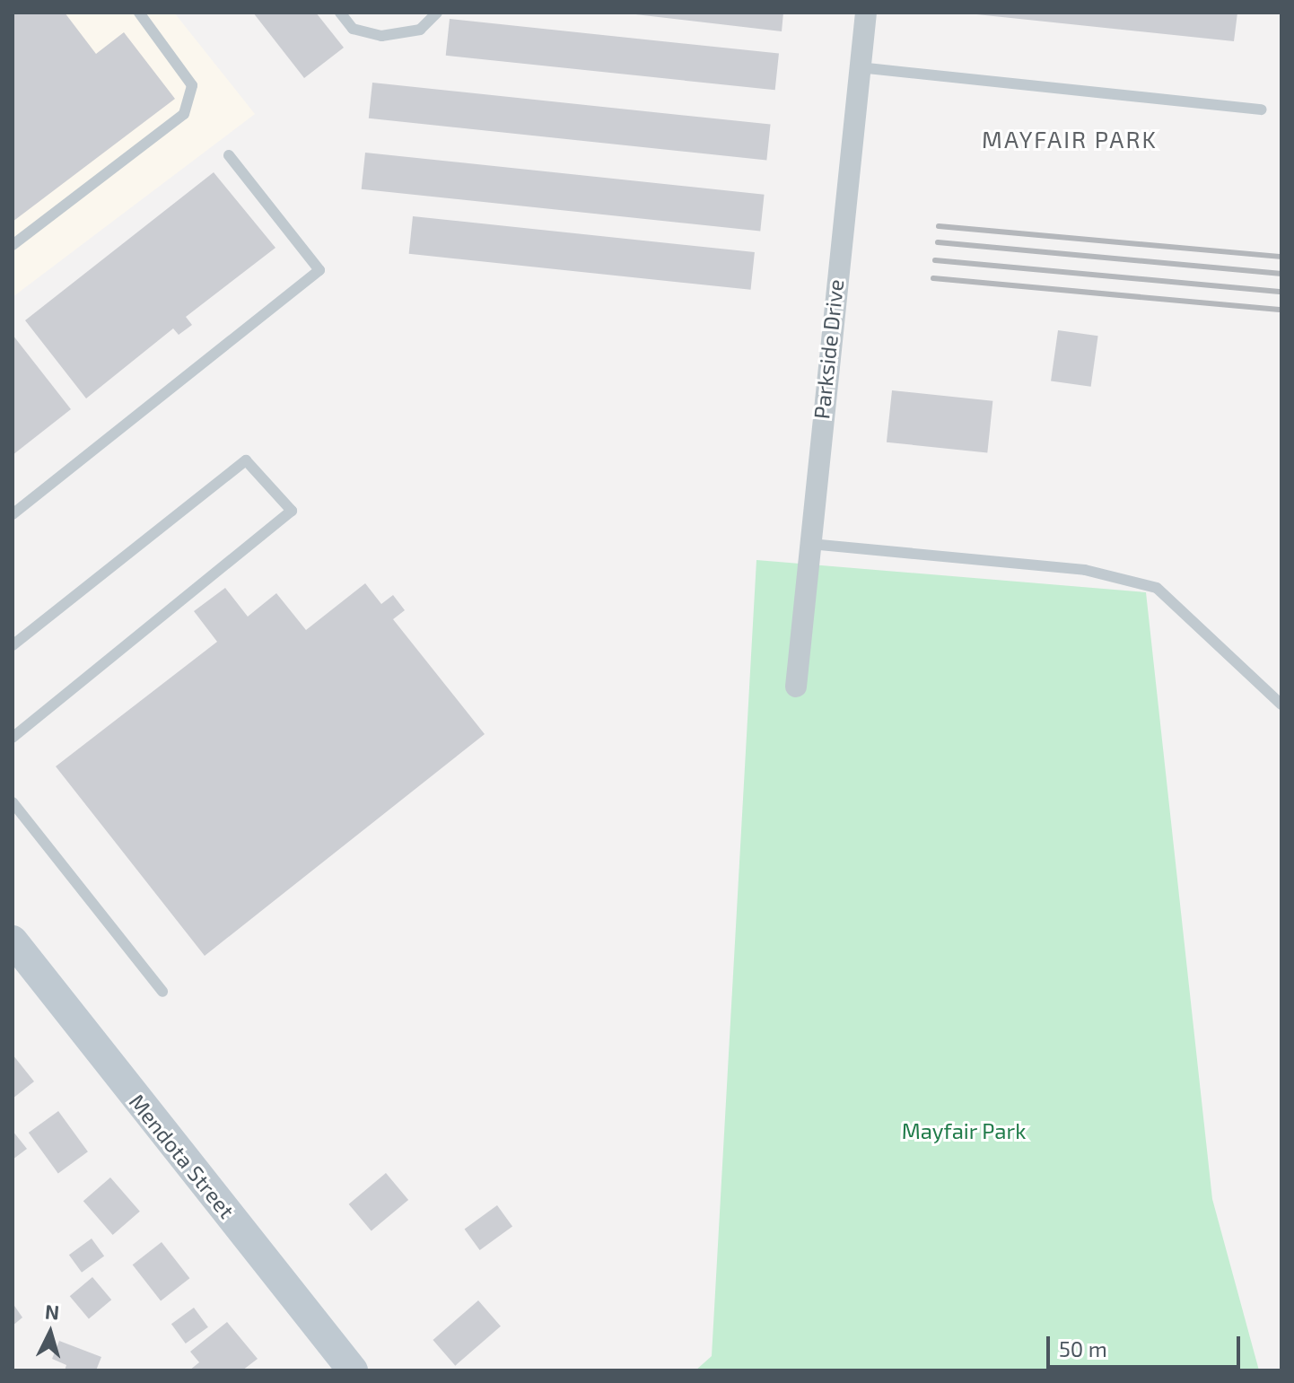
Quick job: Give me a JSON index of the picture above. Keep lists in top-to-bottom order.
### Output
{
  "streets": {
    "street": ["Parkside Drive", "Mendota Street"]
  },
  "districts": ["MAYFAIR PARK"],
  "parks": ["Mayfair Park"],
  "scale_bar": "50 m",
  "north": "top"
}
